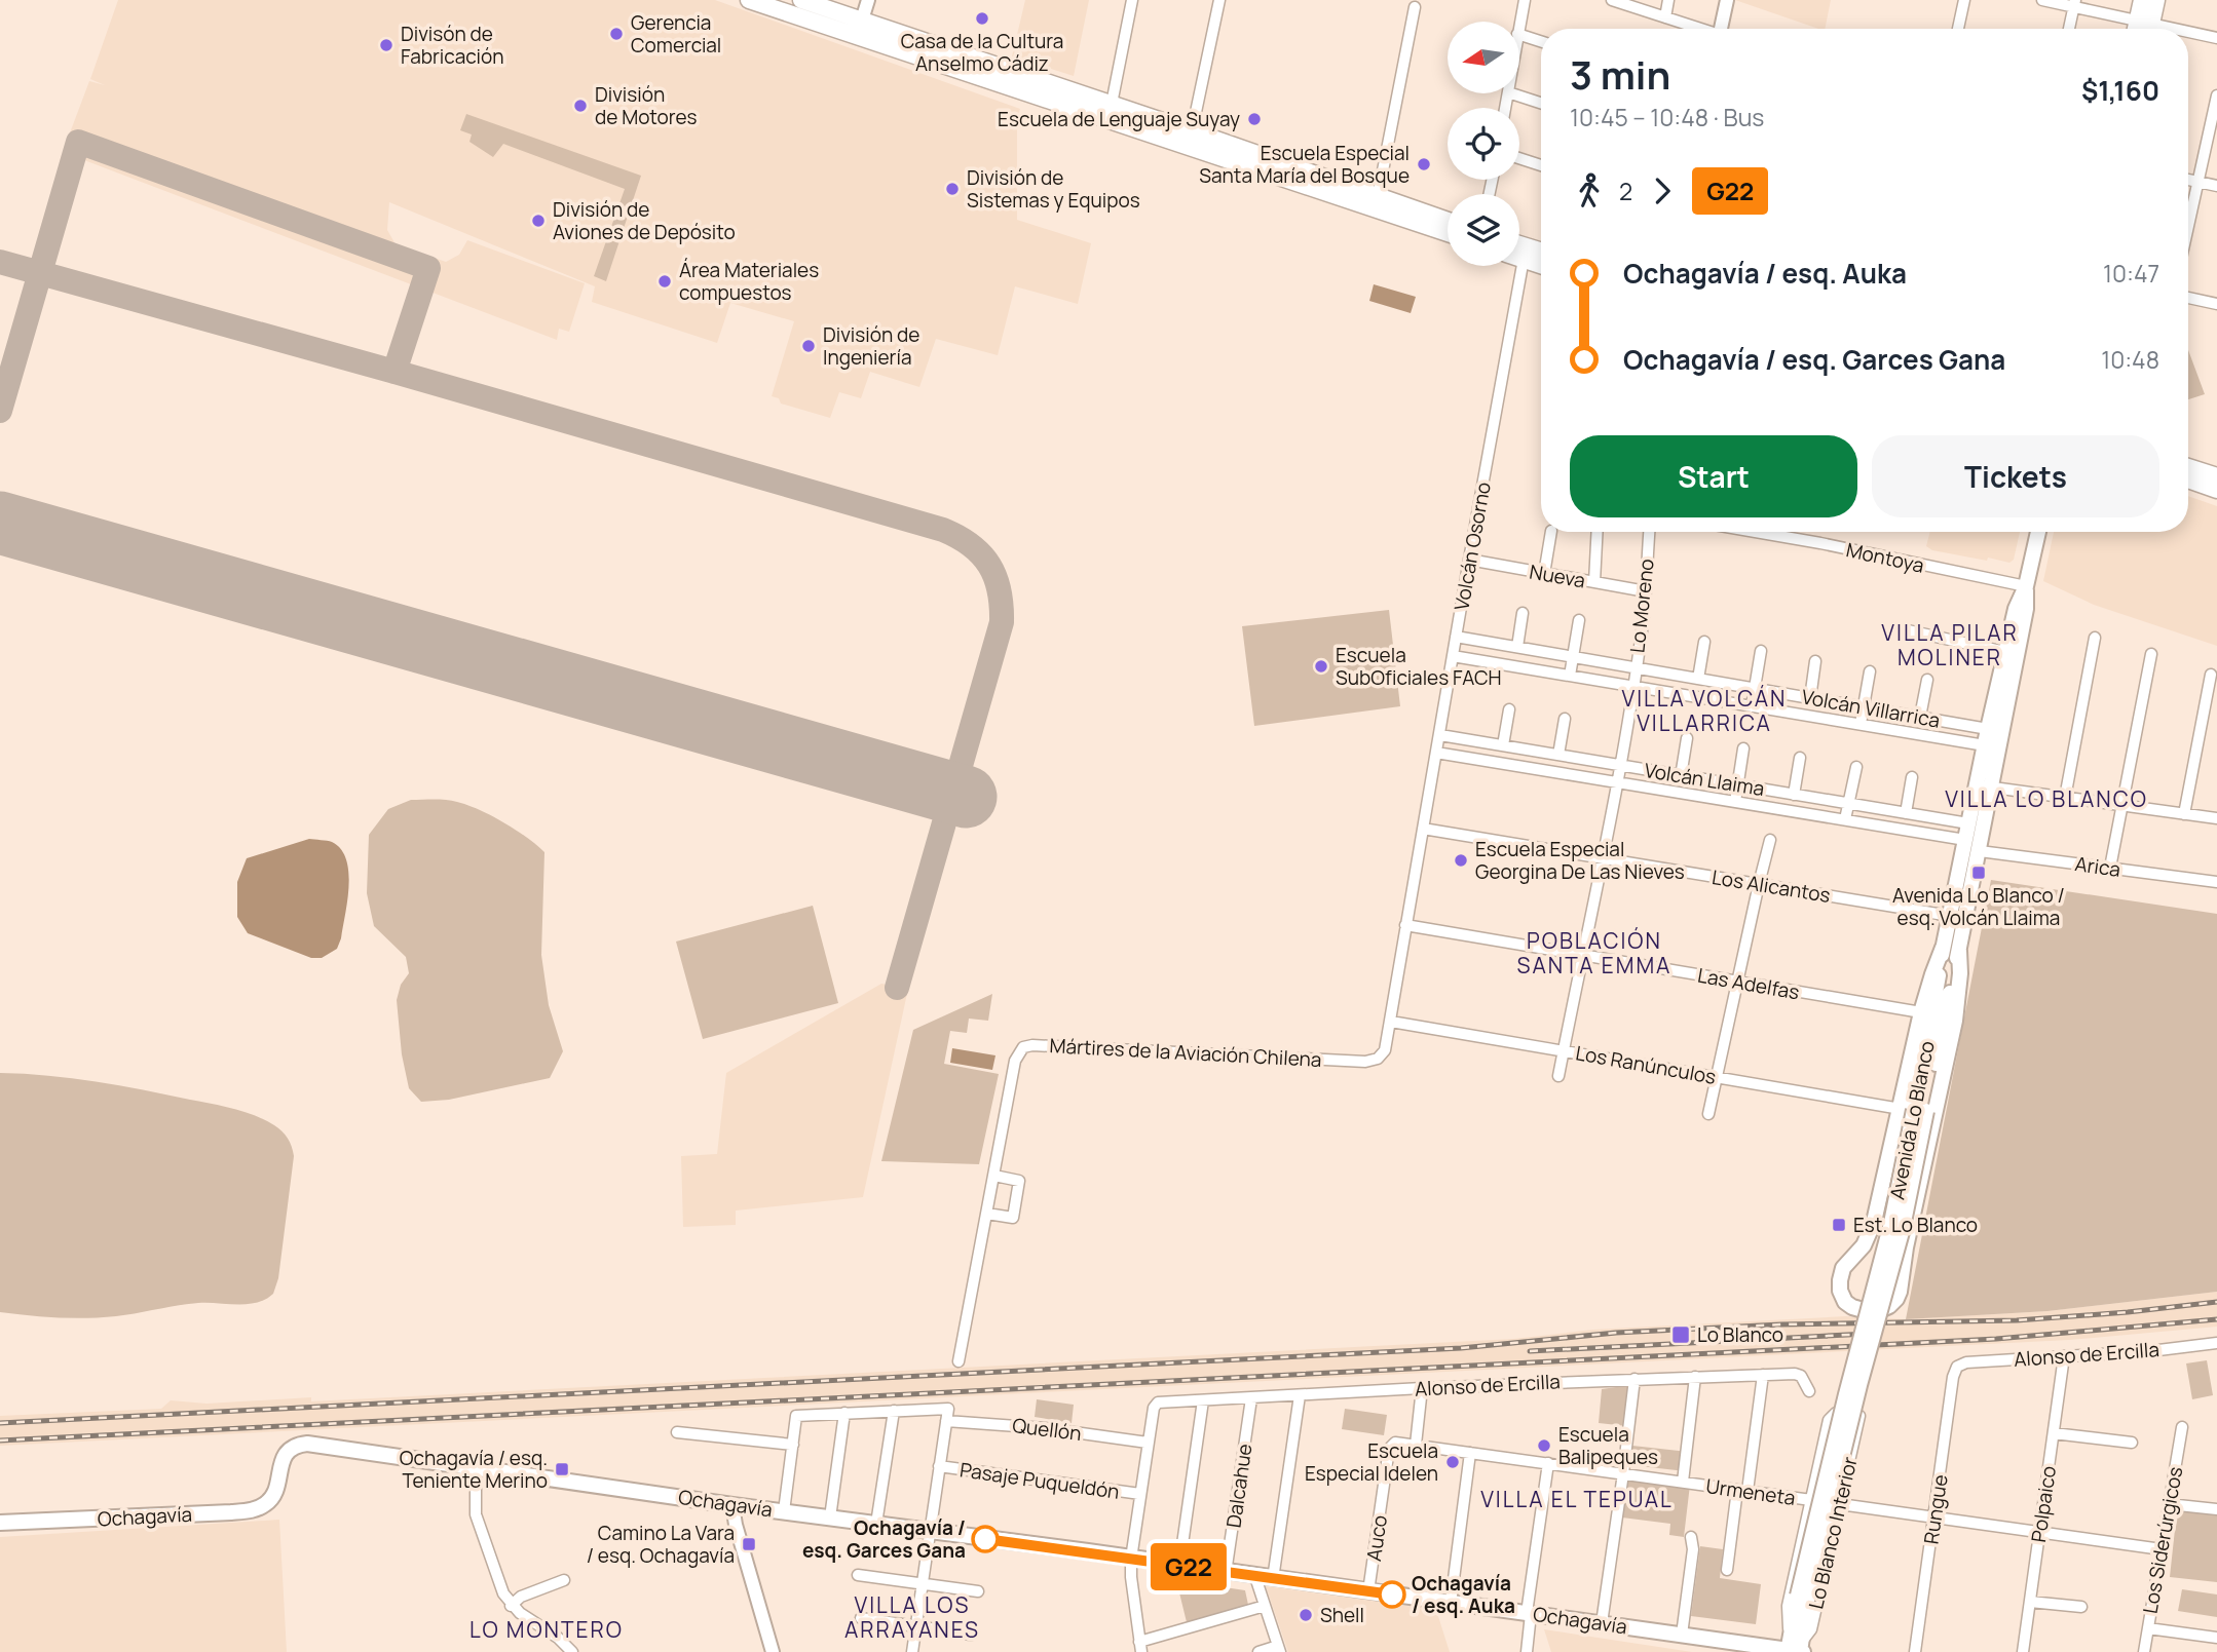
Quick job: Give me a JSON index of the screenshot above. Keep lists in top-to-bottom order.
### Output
{
  "streets": {
    "main road": ["Avenida Lo Blanco", "Ochagavía"],
    "street": [
      "Volcán Osorno",
      "Montoya",
      "Nueva",
      "Lo Moreno",
      "Volcán Villarrica",
      "Volcán Llaima",
      "Arica",
      "Los Alicantos",
      "Las Adelfas",
      "Mártires de la Aviación Chilena",
      "Los Ranúnculos",
      "Alonso de Ercilla",
      "Quellón",
      "Pasaje Puqueldón",
      "Dalcahue",
      "Urmeneta",
      "Polpaico",
      "Rungue",
      "Lo Blanco Interior",
      "Auco",
      "Los Siderúrgicos"
    ]
  },
  "crossings": [
    ["Volcán Osorno", "Nueva"],
    ["Volcán Osorno", "Volcán Villarrica"],
    ["Volcán Osorno", "Volcán Llaima"],
    ["Volcán Osorno", "Los Alicantos"],
    ["Volcán Osorno", "Las Adelfas"],
    ["Volcán Osorno", "Mártires de la Aviación Chilena"],
    ["Volcán Osorno", "Los Ranúnculos"],
    ["Montoya", "Avenida Lo Blanco"],
    ["Nueva", "Lo Moreno"],
    ["Lo Moreno", "Volcán Villarrica"],
    ["Lo Moreno", "Volcán Llaima"],
    ["Lo Moreno", "Los Alicantos"],
    ["Lo Moreno", "Las Adelfas"],
    ["Lo Moreno", "Los Ranúnculos"],
    ["Volcán Villarrica", "Avenida Lo Blanco"],
    ["Volcán Llaima", "Avenida Lo Blanco"],
    ["Arica", "Avenida Lo Blanco"],
    ["Los Alicantos", "Avenida Lo Blanco"],
    ["Los Ranúnculos", "Avenida Lo Blanco"],
    ["Avenida Lo Blanco", "Ochagavía"],
    ["Avenida Lo Blanco", "Lo Blanco Interior"],
    ["Alonso de Ercilla", "Quellón"],
    ["Alonso de Ercilla", "Dalcahue"],
    ["Alonso de Ercilla", "Polpaico"],
    ["Alonso de Ercilla", "Rungue"],
    ["Dalcahue", "Ochagavía"],
    ["Urmeneta", "Lo Blanco Interior"],
    ["Urmeneta", "Auco"],
    ["Ochagavía", "Lo Blanco Interior"],
    ["Ochagavía", "Auco"]
  ],
  "districts": [
    "VILLA PILAR MOLINER",
    "VILLA VOLCÁN VILLARRICA",
    "VILLA LO BLANCO",
    "POBLACIÓN SANTA EMMA",
    "VILLA EL TEPUAL",
    "VILLA LOS ARRAYANES",
    "LO MONTERO"
  ],
  "places": {
    "other": [
      "Casa de la Cultura Anselmo Cádiz",
      "Gerencia Comercial",
      "Divisón de Fabricación",
      "División de Motores",
      "Escuela de Lenguaje Suyay",
      "Escuela Especial Santa María del Bosque",
      "División de Sistemas y Equipos",
      "División de Aviones de Depósito",
      "Área Materiales compuestos",
      "División de Ingeniería",
      "Escuela SubOficiales FACH",
      "Escuela Especial Georgina De Las Nieves",
      "Escuela Balipeques",
      "Escuela Especial Idelen",
      "Ochagavía / esq. Garces Gana",
      "Ochagavía / esq. Auka",
      "Shell"
    ],
    "transit": [
      "Avenida Lo Blanco / esq. Volcán Llaima",
      "Est. Lo Blanco",
      "Lo Blanco",
      "Ochagavía / esq. Teniente Merino",
      "Camino La Vara / esq. Ochagavía"
    ]
  },
  "lines": ["bus line G22"],
  "north": "left",
  "page": {
    "on_map": "G22",
    "heading": ["3 min", "10:45 – 10:48 · Bus", "$1,160"],
    "legs": ["2", "G22"],
    "list": [
      {
        "name": "Ochagavía / esq. Auka",
        "value": "10:47"
      },
      {
        "name": "Ochagavía / esq. Garces Gana",
        "value": "10:48"
      }
    ],
    "buttons": ["Start", "Tickets"]
  }
}
